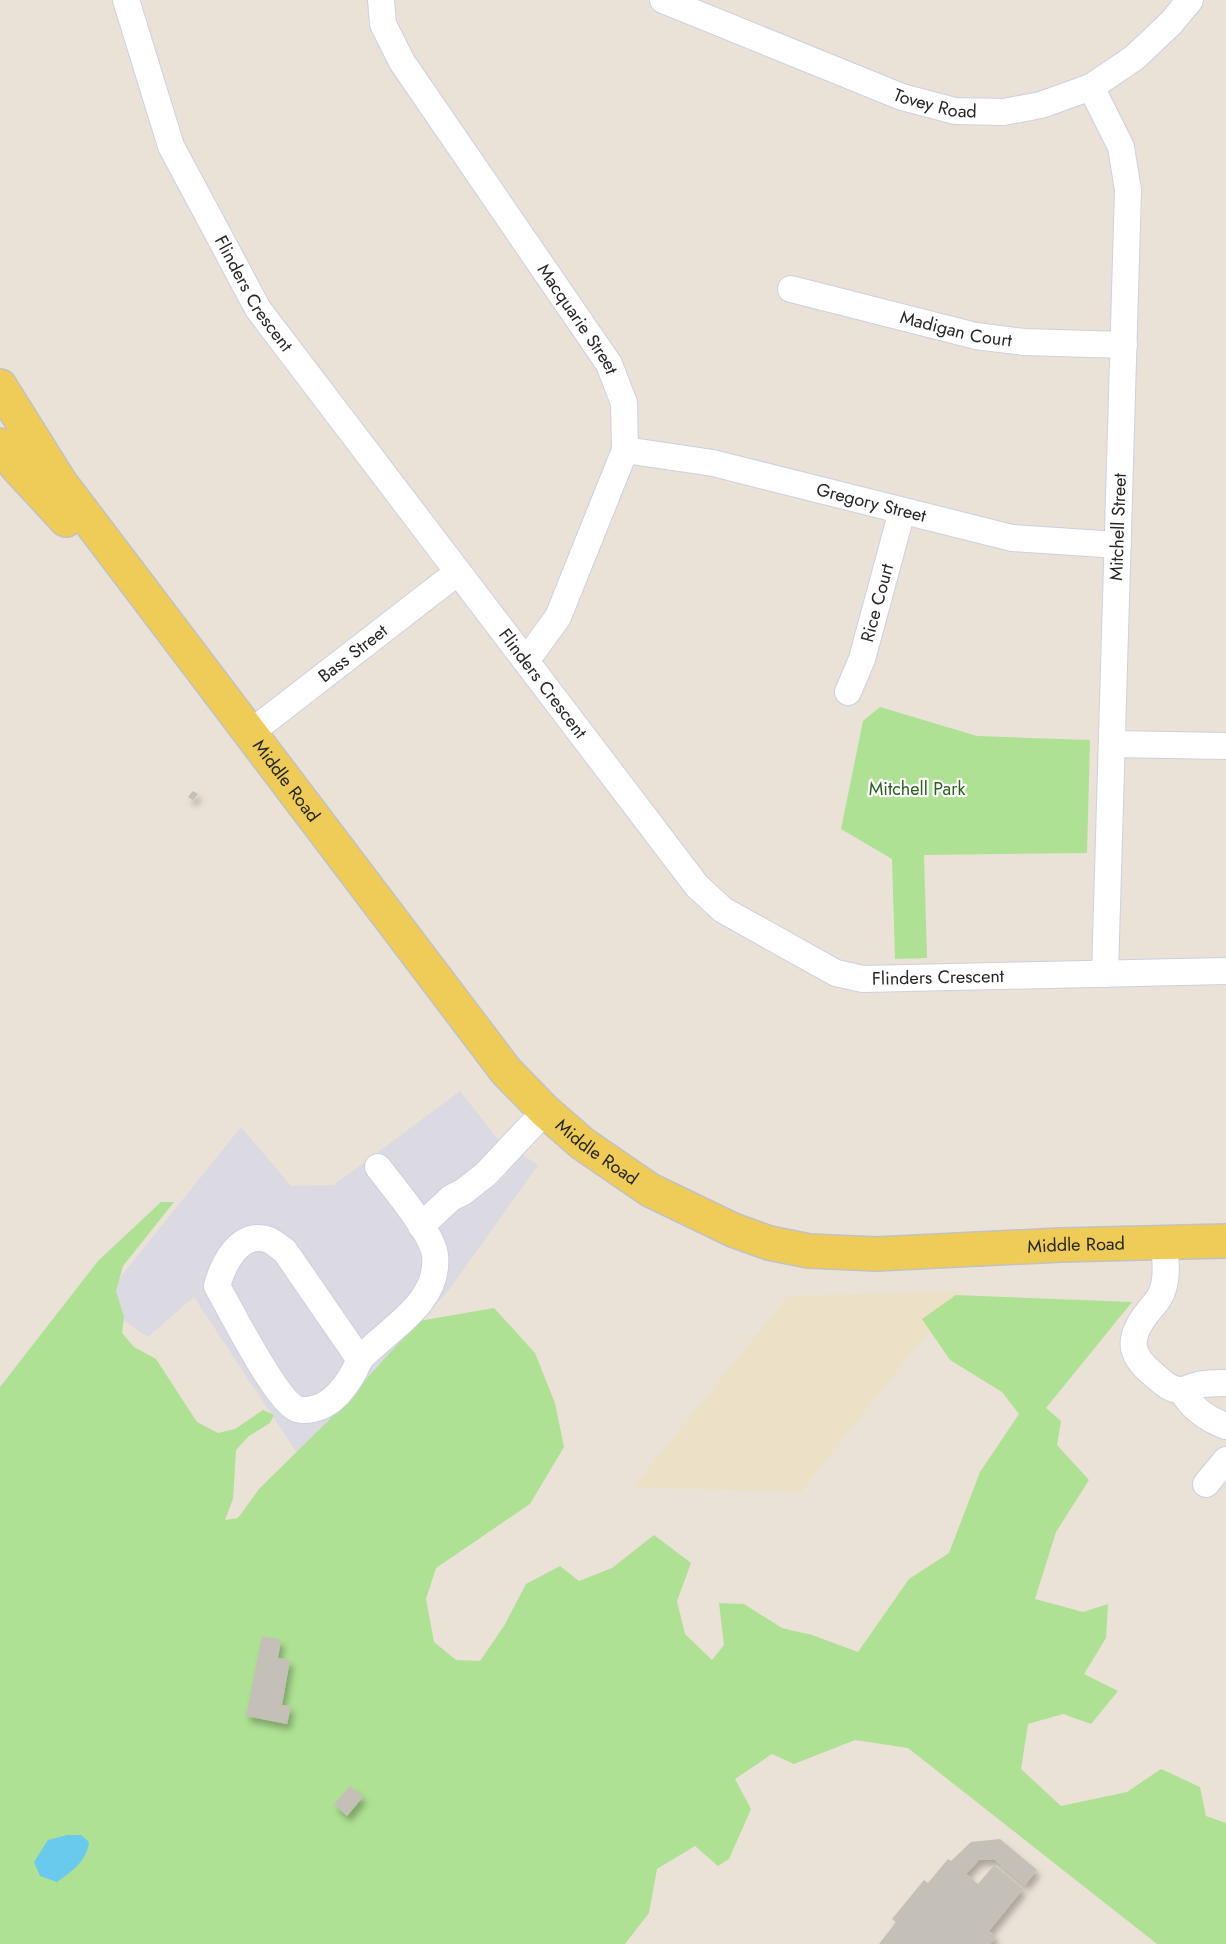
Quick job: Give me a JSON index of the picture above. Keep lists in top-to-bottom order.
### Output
{
  "streets": {
    "main road": ["Middle Road"],
    "street": [
      "Tovey Road",
      "Flinders Crescent",
      "Macquarie Street",
      "Madigan Court",
      "Gregory Street",
      "Mitchell Street",
      "Rice Court",
      "Bass Street"
    ]
  },
  "crossings": [
    ["Tovey Road", "Mitchell Street"],
    ["Flinders Crescent", "Macquarie Street"],
    ["Flinders Crescent", "Mitchell Street"],
    ["Flinders Crescent", "Bass Street"],
    ["Macquarie Street", "Gregory Street"],
    ["Madigan Court", "Mitchell Street"],
    ["Gregory Street", "Mitchell Street"],
    ["Gregory Street", "Rice Court"],
    ["Bass Street", "Middle Road"]
  ],
  "parks": ["Mitchell Park"]
}
